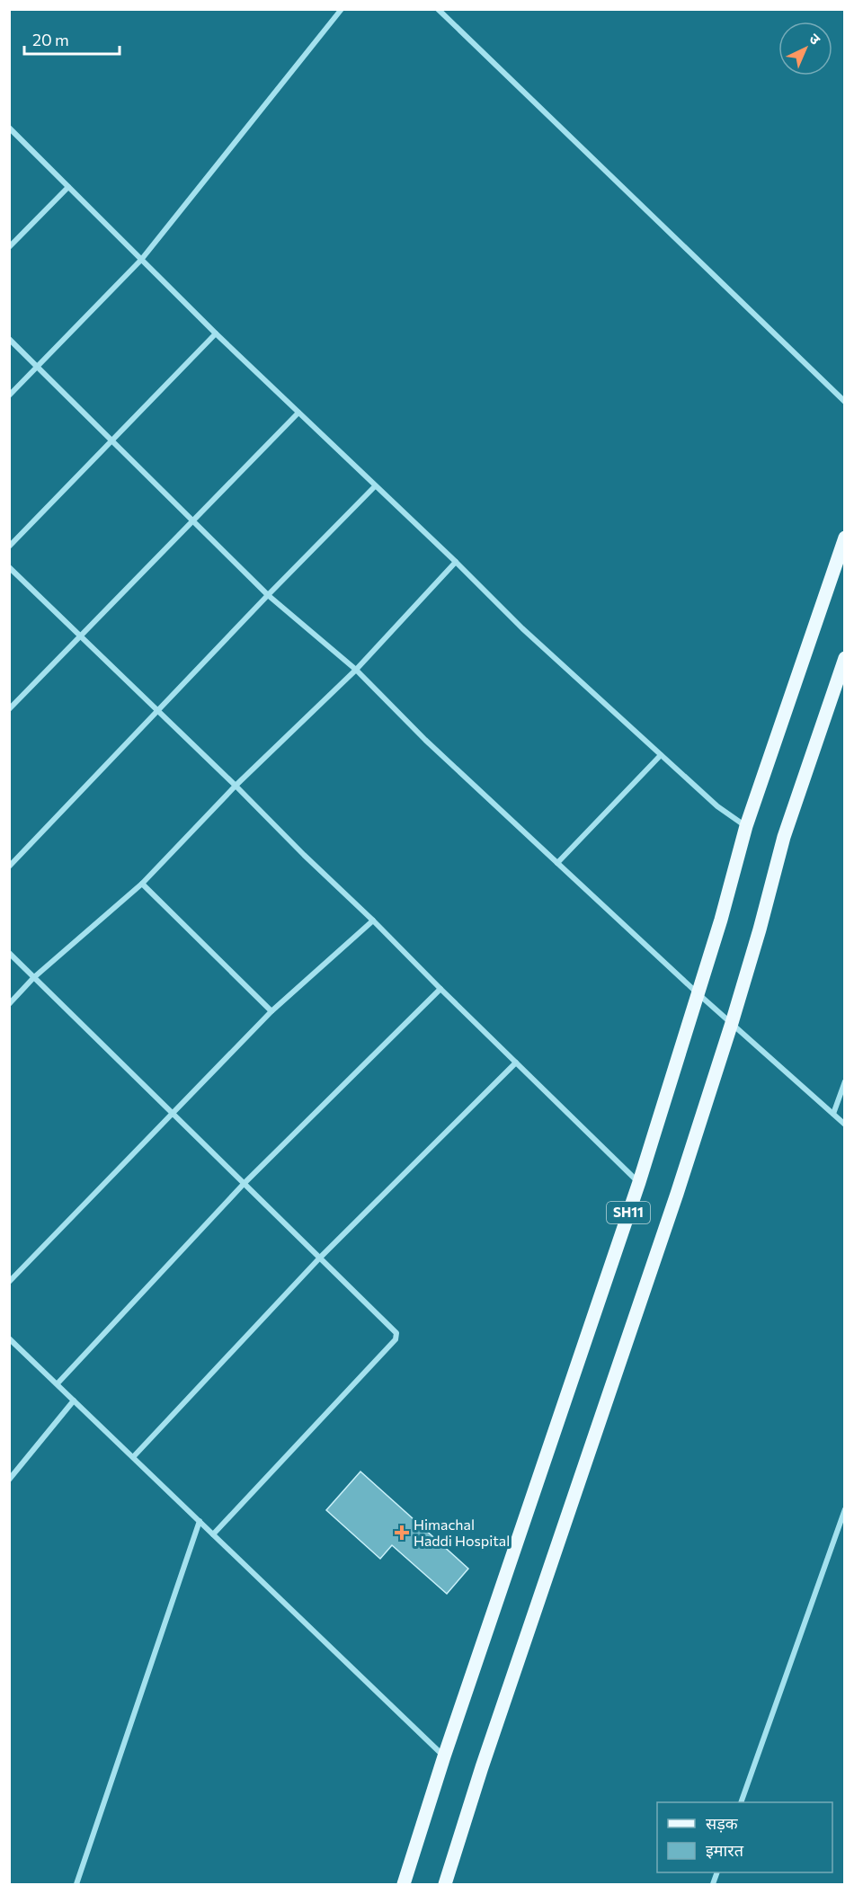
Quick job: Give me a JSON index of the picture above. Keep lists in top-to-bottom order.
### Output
{
  "streets": {
    "main road": ["SH11"]
  },
  "places": {
    "health": ["Himachal Haddi Hospital"]
  },
  "legend": ["सड़क", "इमारत"],
  "scale_bar": "20 m",
  "north": "top right"
}
